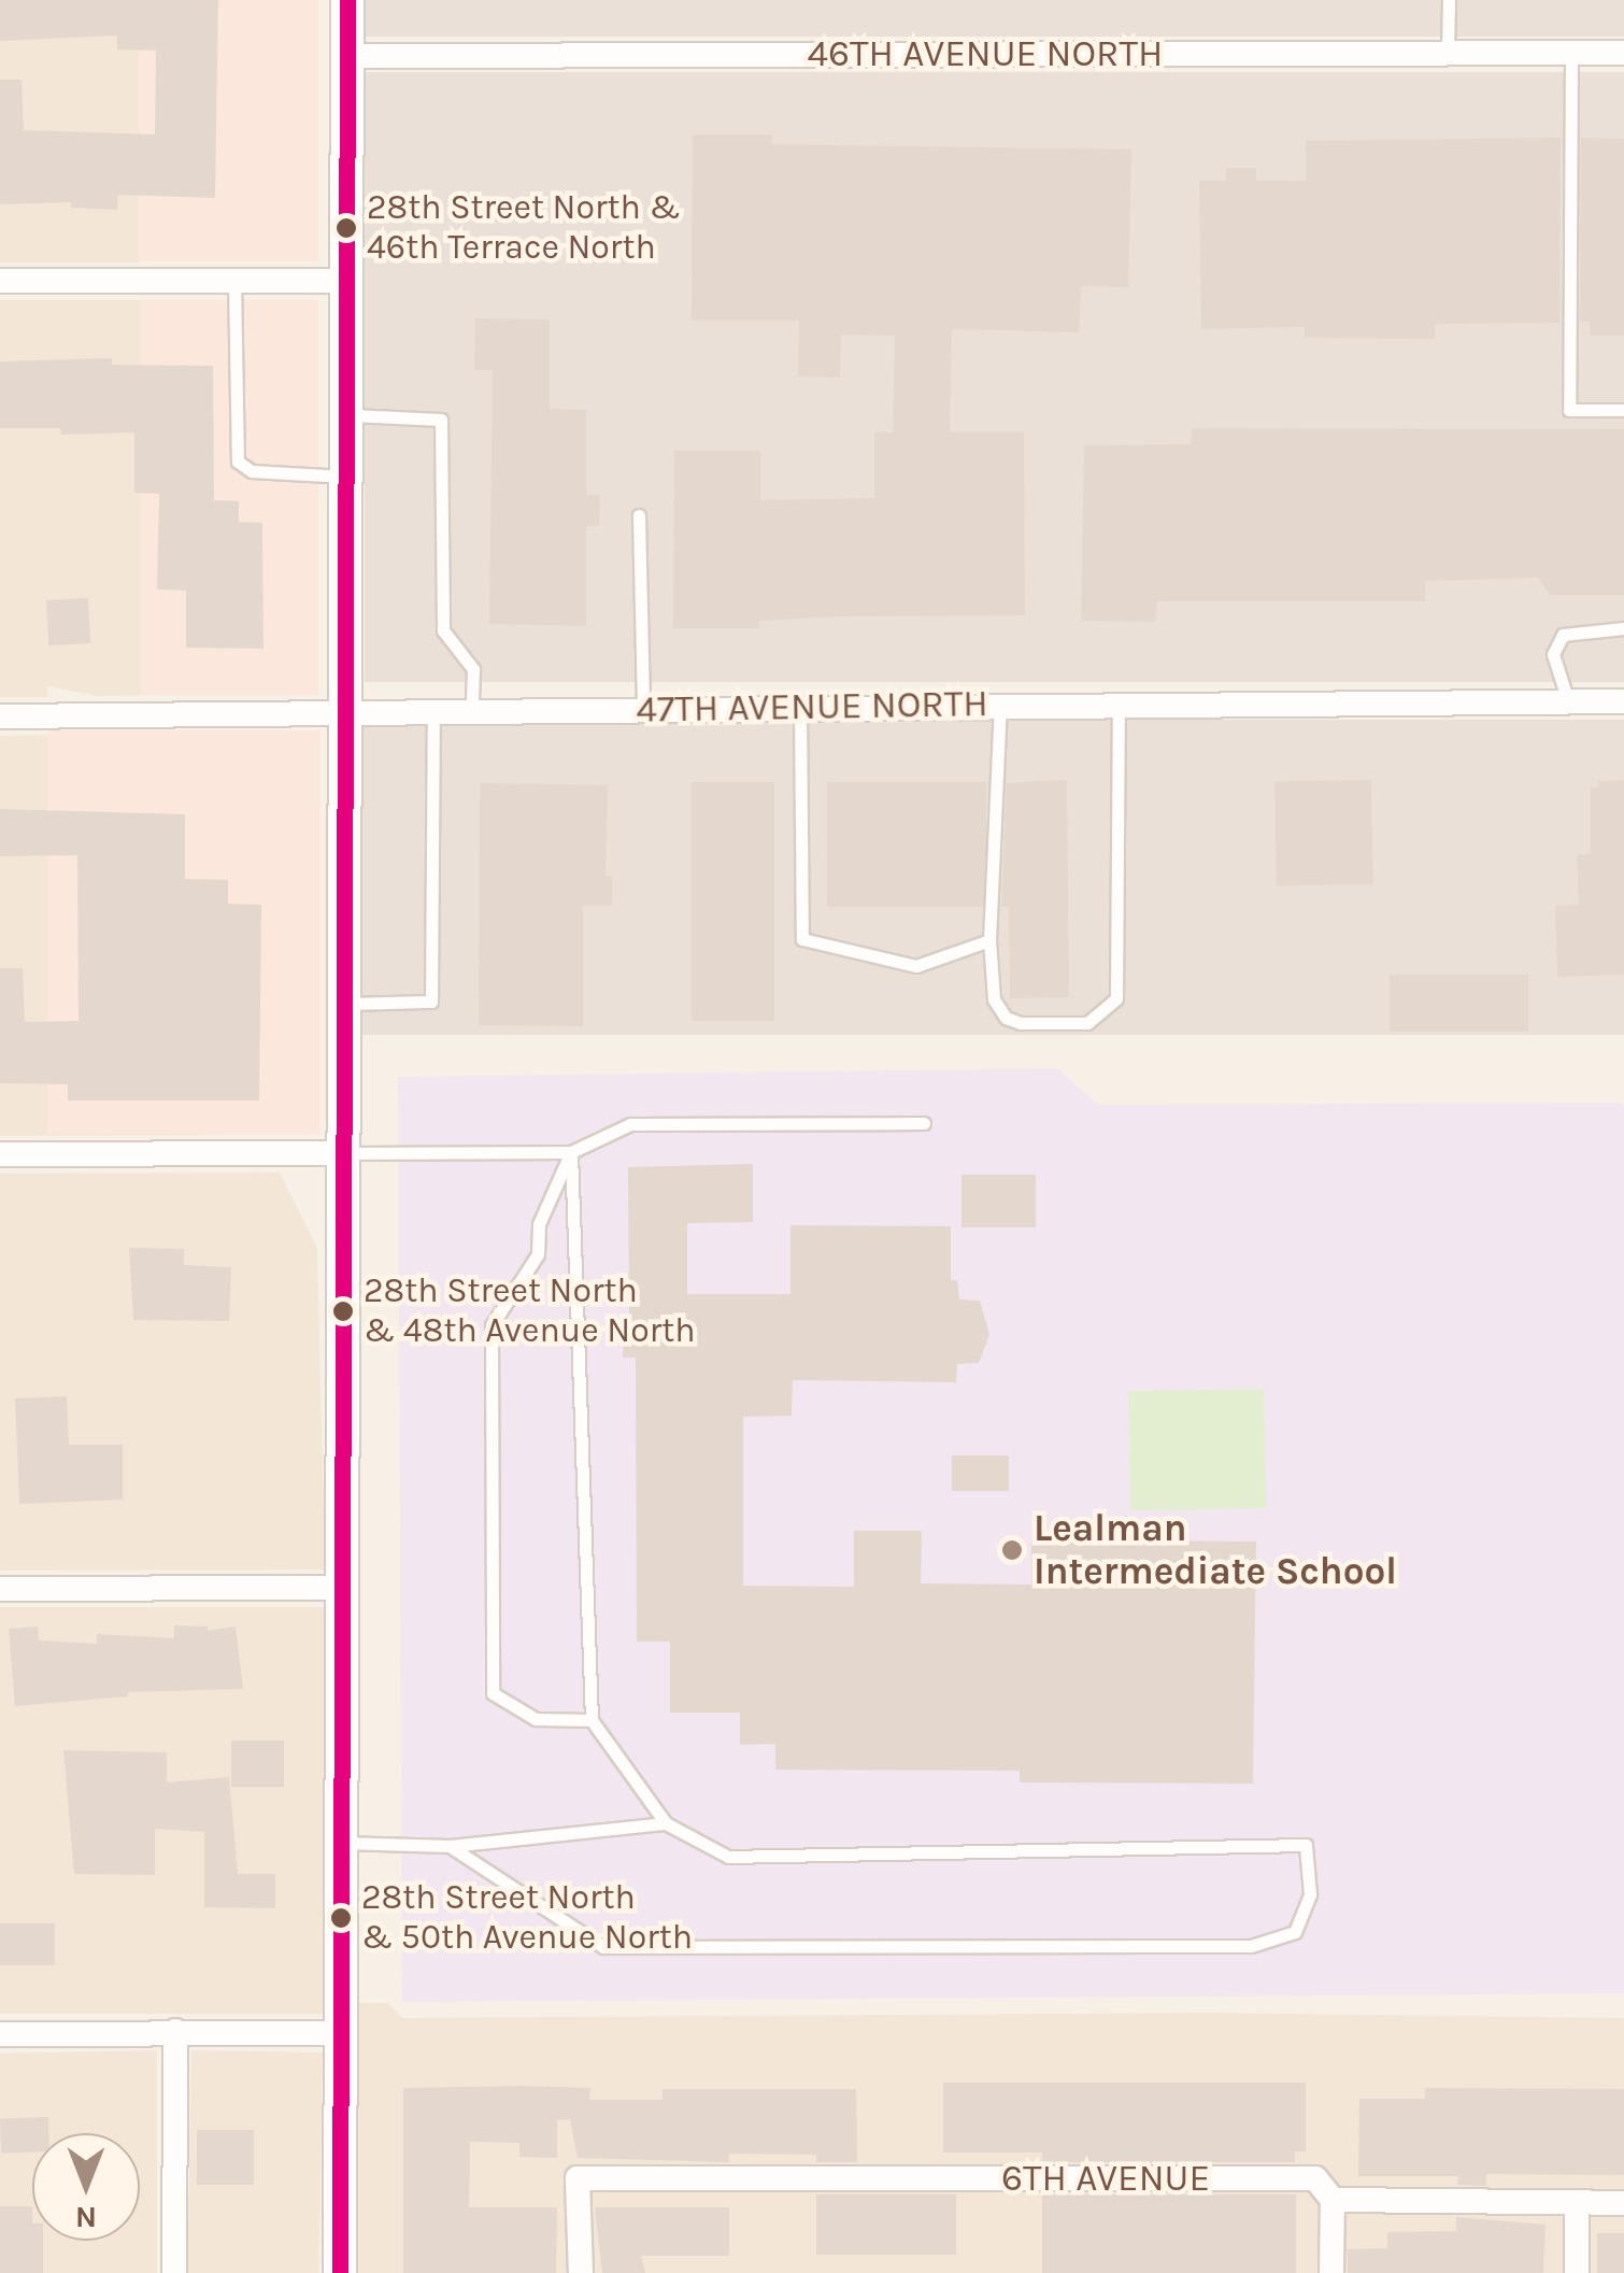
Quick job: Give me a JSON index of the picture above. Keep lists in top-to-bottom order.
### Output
{
  "streets": {
    "street": ["46TH AVENUE NORTH", "47TH AVENUE NORTH", "6TH AVENUE"]
  },
  "places": [
    "28th Street North & 46th Terrace North",
    "28th Street North & 48th Avenue North",
    "Lealman Intermediate School",
    "28th Street North & 50th Avenue North"
  ],
  "north": "bottom"
}
